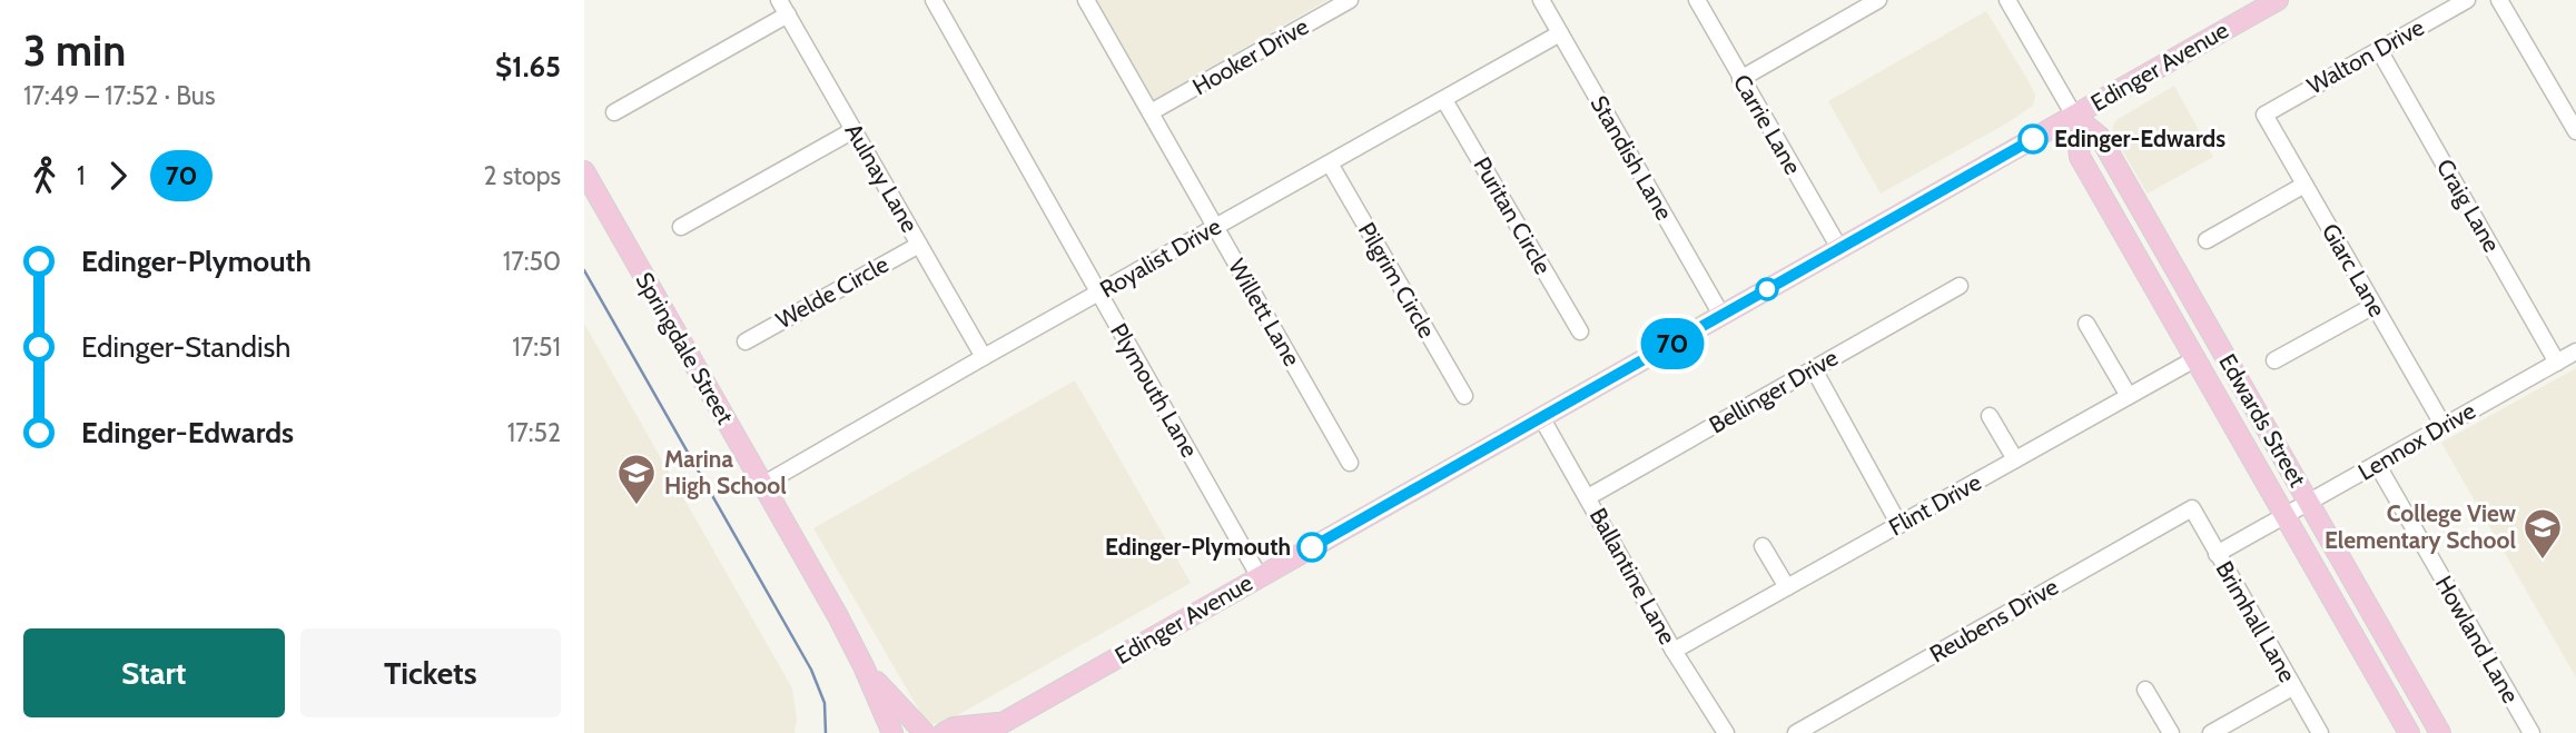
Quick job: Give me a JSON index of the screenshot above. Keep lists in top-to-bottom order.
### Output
{
  "streets": {
    "main road": ["Edinger Avenue", "Springdale Street", "Edwards Street"],
    "street": [
      "Hooker Drive",
      "Walton Drive",
      "Carrie Lane",
      "Standish Lane",
      "Aulnay Lane",
      "Craig Lane",
      "Puritan Circle",
      "Royalist Drive",
      "Giarc Lane",
      "Pilgrim Circle",
      "Welde Circle",
      "Willett Lane",
      "Plymouth Lane",
      "Bellinger Drive",
      "Lennox Drive",
      "Flint Drive",
      "Ballantine Lane",
      "Reubens Drive",
      "Brimhall Lane",
      "Howland Lane"
    ]
  },
  "crossings": [
    ["Hooker Drive", "Willett Lane"],
    ["Walton Drive", "Craig Lane"],
    ["Walton Drive", "Giarc Lane"],
    ["Edinger Avenue", "Carrie Lane"],
    ["Edinger Avenue", "Standish Lane"],
    ["Edinger Avenue", "Plymouth Lane"],
    ["Edinger Avenue", "Edwards Street"],
    ["Edinger Avenue", "Ballantine Lane"],
    ["Standish Lane", "Royalist Drive"],
    ["Aulnay Lane", "Royalist Drive"],
    ["Aulnay Lane", "Welde Circle"],
    ["Craig Lane", "Lennox Drive"],
    ["Puritan Circle", "Royalist Drive"],
    ["Royalist Drive", "Pilgrim Circle"],
    ["Royalist Drive", "Willett Lane"],
    ["Royalist Drive", "Springdale Street"],
    ["Royalist Drive", "Plymouth Lane"],
    ["Giarc Lane", "Lennox Drive"],
    ["Bellinger Drive", "Ballantine Lane"],
    ["Edwards Street", "Lennox Drive"],
    ["Edwards Street", "Flint Drive"],
    ["Lennox Drive", "Brimhall Lane"],
    ["Lennox Drive", "Howland Lane"],
    ["Flint Drive", "Ballantine Lane"],
    ["Reubens Drive", "Brimhall Lane"]
  ],
  "places": {
    "other": ["Edinger-Edwards", "Edinger-Plymouth"],
    "school or university": ["Marina High School", "College View Elementary School"]
  },
  "lines": ["bus line 70"],
  "page": {
    "heading": ["3 min", "17:49 – 17:52 · Bus", "$1.65"],
    "on_map": "70",
    "legs": ["1", "70", "2 stops"],
    "list": [
      {
        "name": "Edinger-Plymouth",
        "value": "17:50"
      },
      {
        "name": "Edinger-Standish",
        "value": "17:51"
      },
      {
        "name": "Edinger-Edwards",
        "value": "17:52"
      }
    ],
    "buttons": ["Start", "Tickets"]
  }
}
